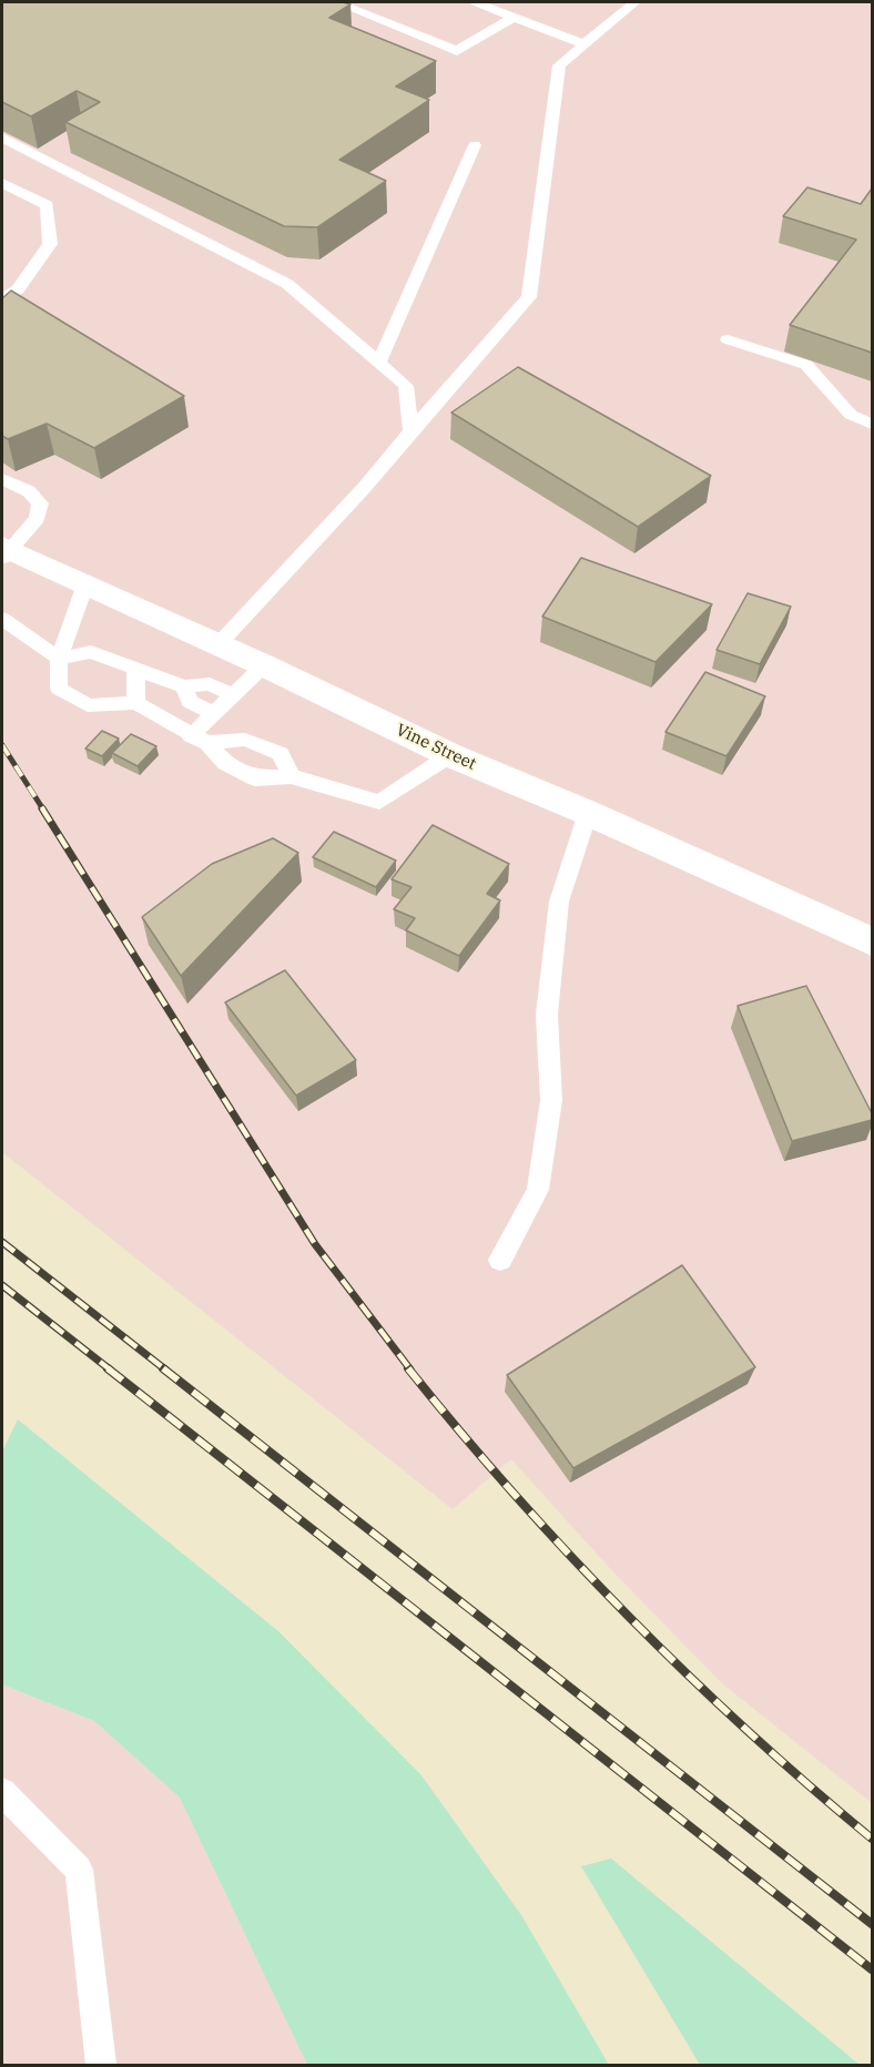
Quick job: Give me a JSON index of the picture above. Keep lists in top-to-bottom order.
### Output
{
  "streets": {
    "main road": ["Vine Street"]
  }
}
